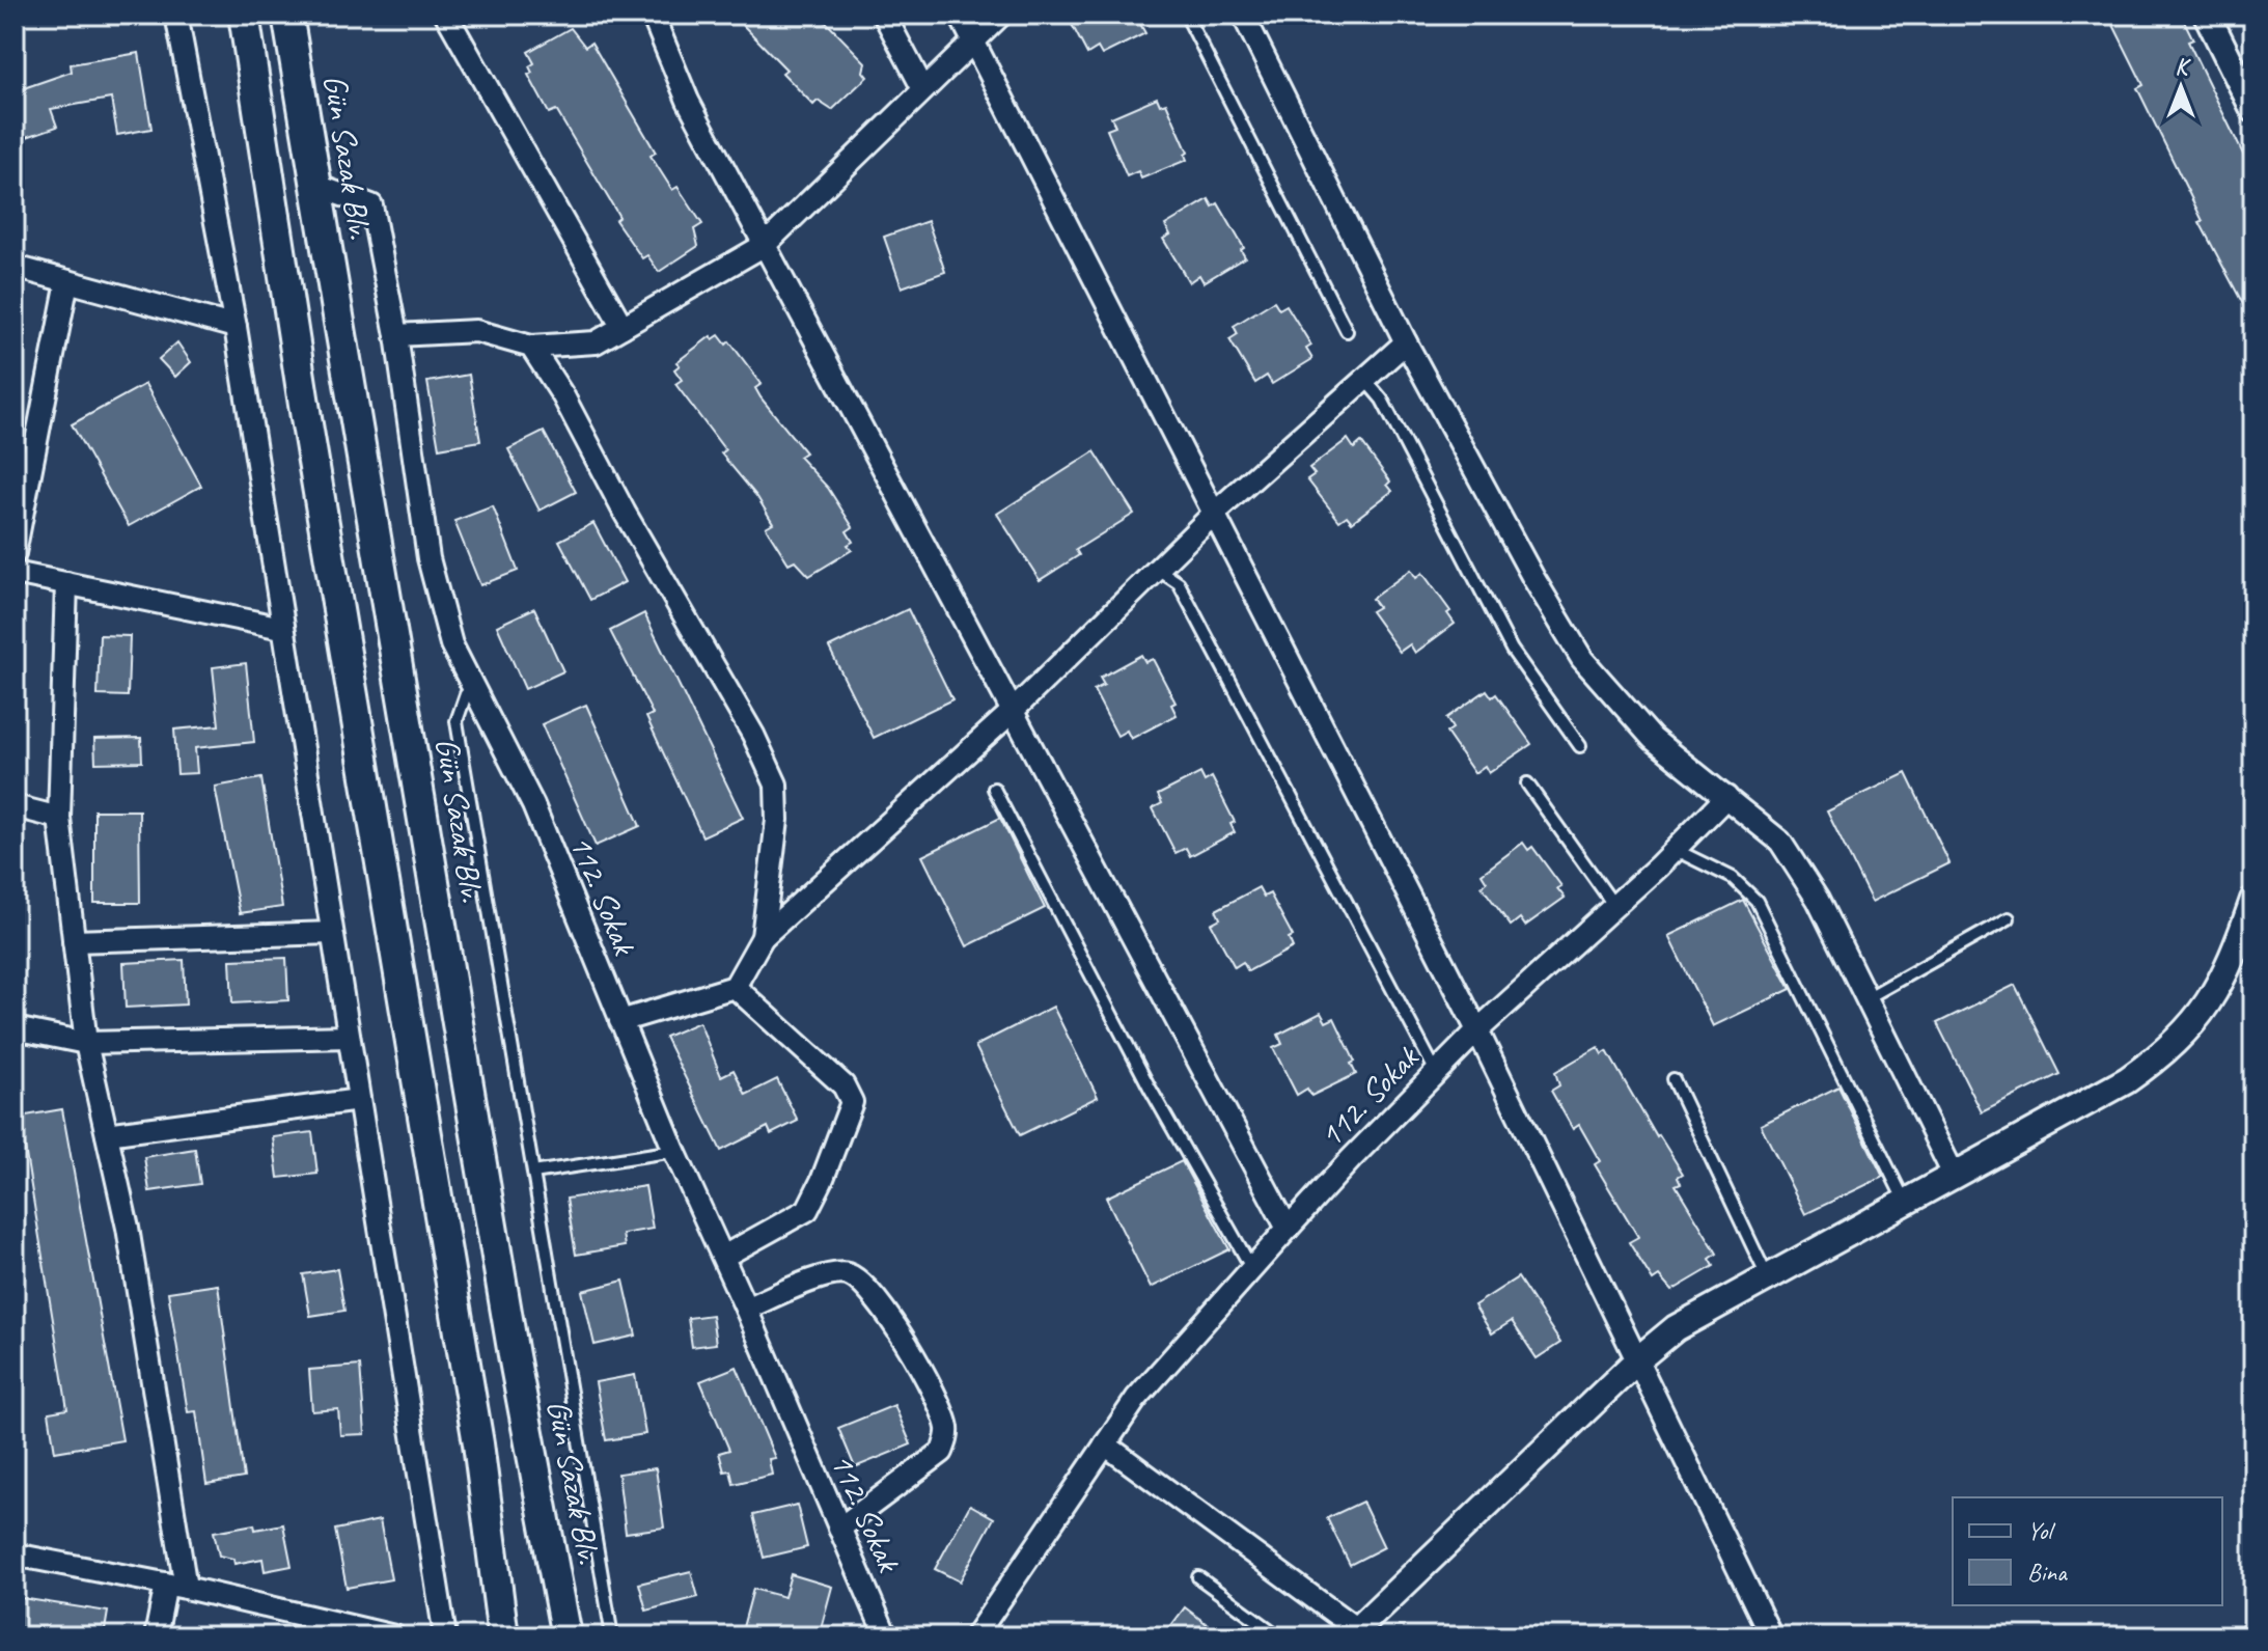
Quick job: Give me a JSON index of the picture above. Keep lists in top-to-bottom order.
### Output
{
  "streets": {
    "main road": ["Gün Sazak Blv."],
    "street": ["112. Sokak"]
  },
  "crossings": [
    ["Gün Sazak Blv.", "112. Sokak"]
  ],
  "legend": ["Yol", "Bina"],
  "north": "top"
}
